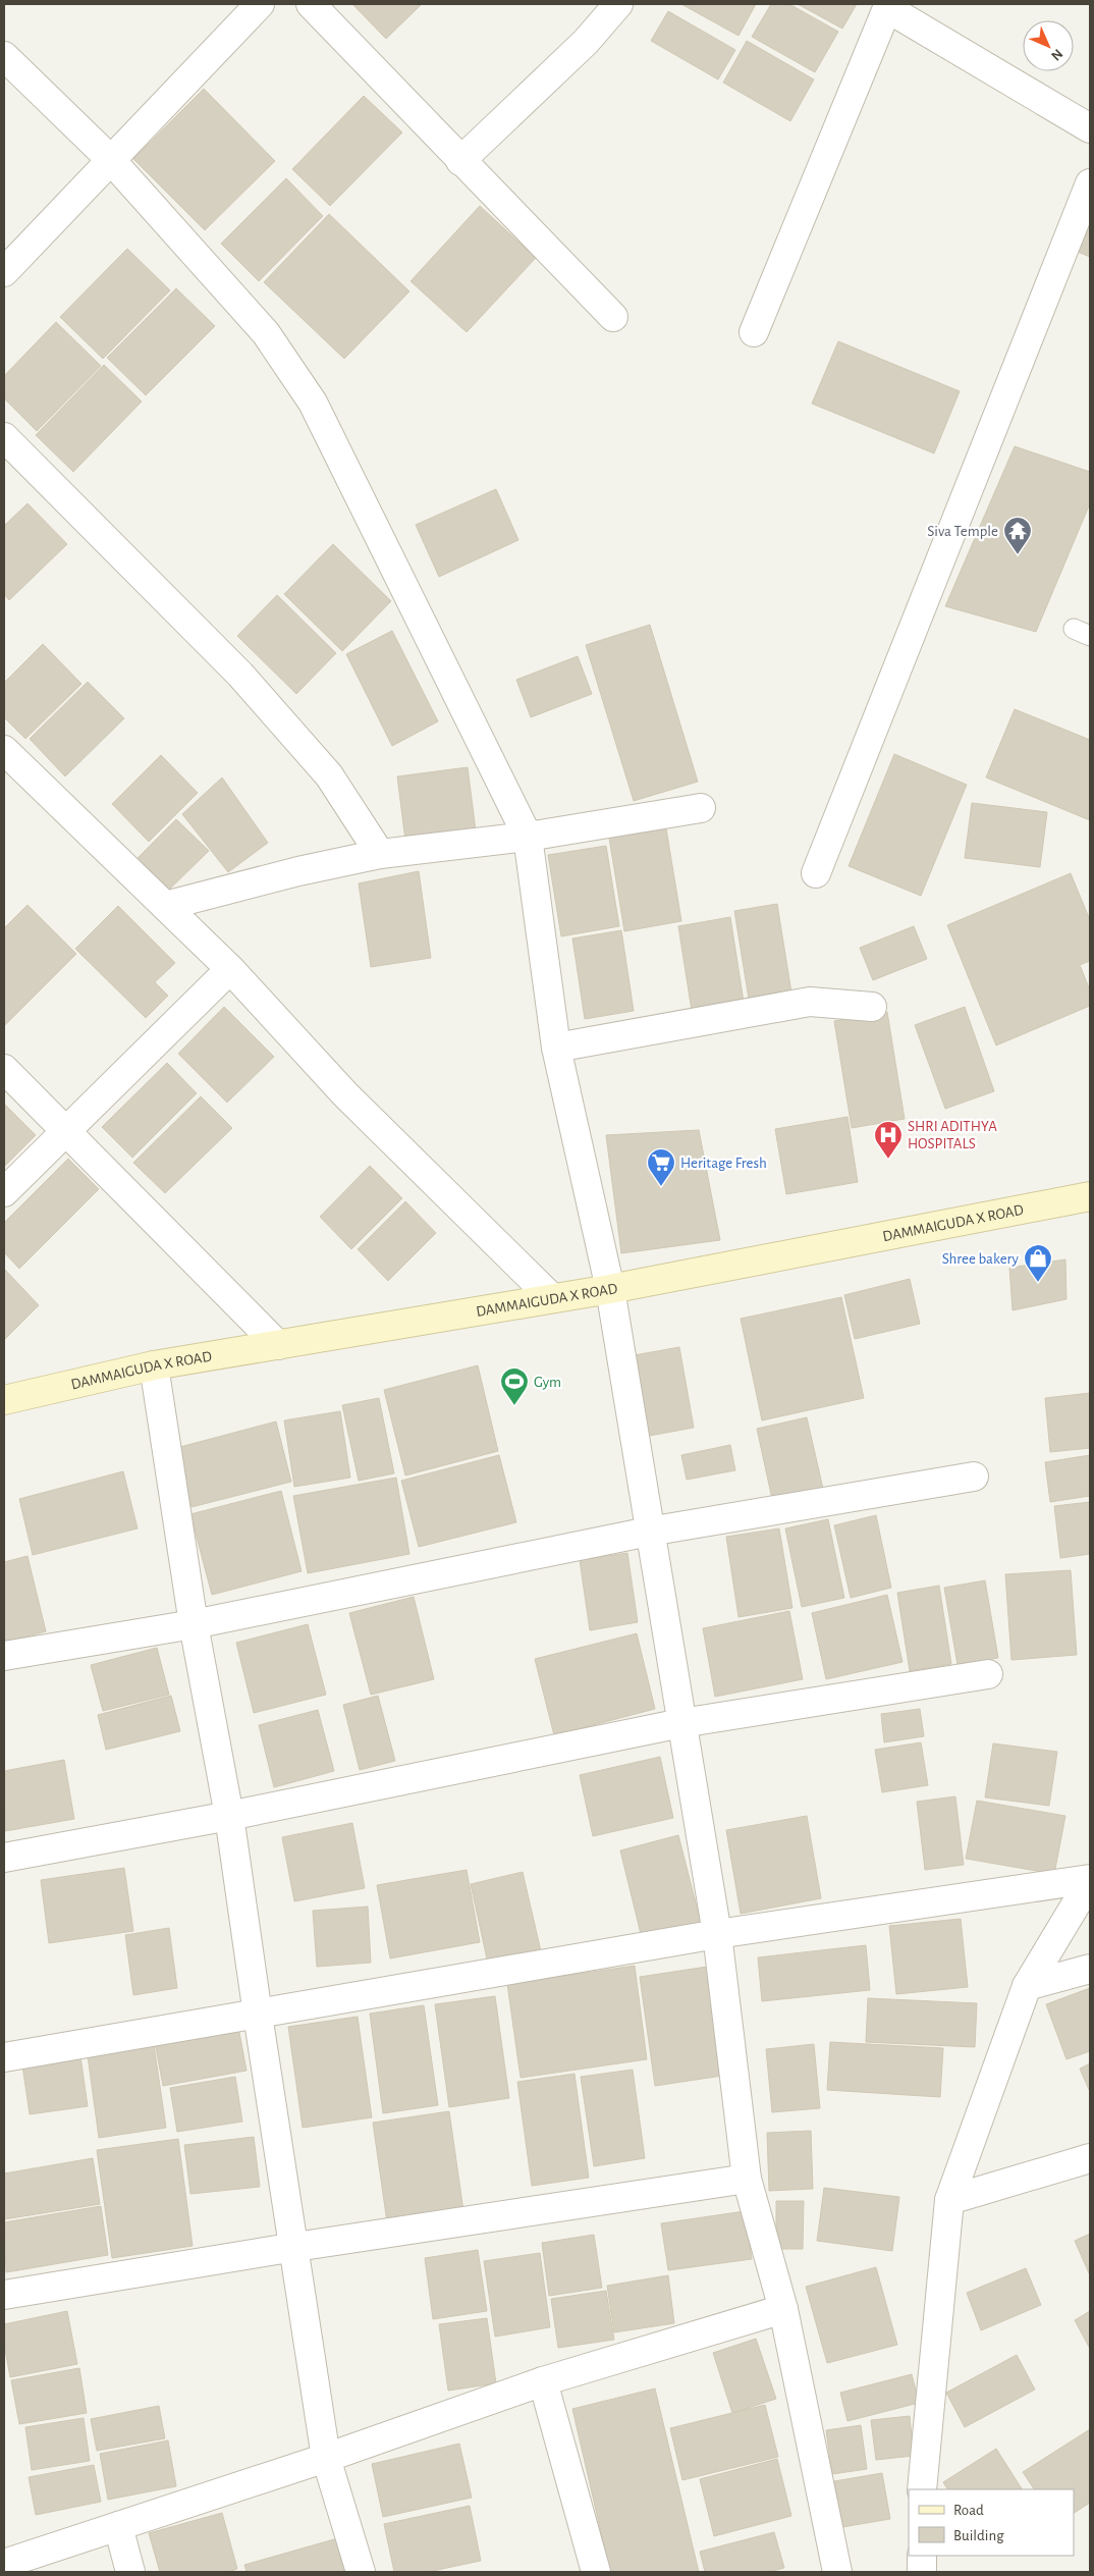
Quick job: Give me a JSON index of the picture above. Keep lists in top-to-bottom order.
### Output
{
  "streets": {
    "street": ["DAMMAIGUDA X ROAD"]
  },
  "places": {
    "temple": ["Siva Temple"],
    "hospital": ["SHRI ADITHYA HOSPITALS"],
    "supermarket": ["Heritage Fresh"],
    "shop": ["Shree bakery"],
    "sports": ["Gym"]
  },
  "legend": ["Road", "Building"],
  "north": "bottom right"
}
